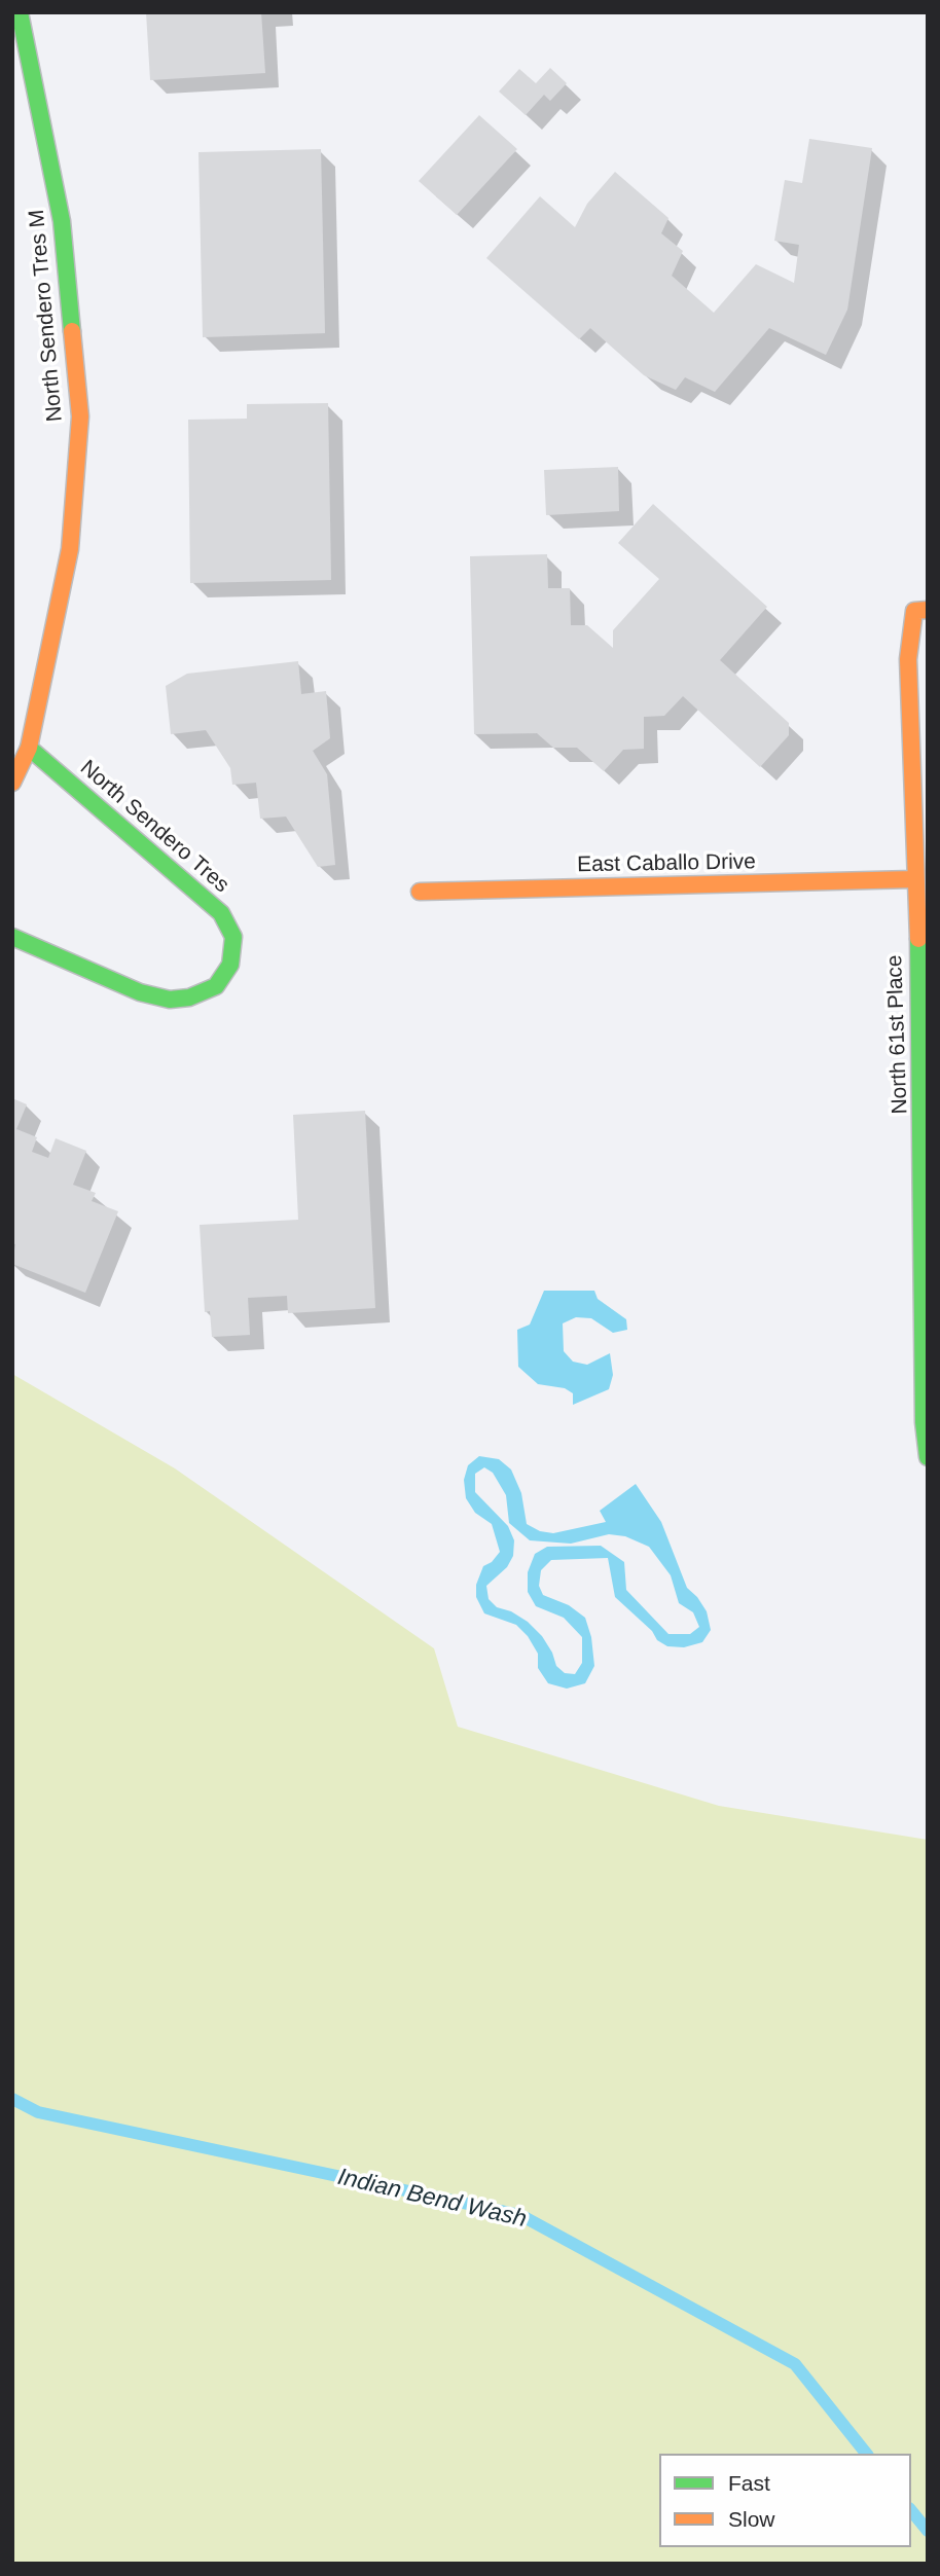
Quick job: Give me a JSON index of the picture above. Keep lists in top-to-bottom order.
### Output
{
  "streets": {
    "street": [
      "North Sendero Tres M",
      "North Sendero Tres",
      "East Caballo Drive",
      "North 61st Place"
    ]
  },
  "crossings": [
    ["North Sendero Tres M", "North Sendero Tres"],
    ["East Caballo Drive", "North 61st Place"]
  ],
  "water": ["Indian Bend Wash"],
  "legend": ["Fast", "Slow"]
}
